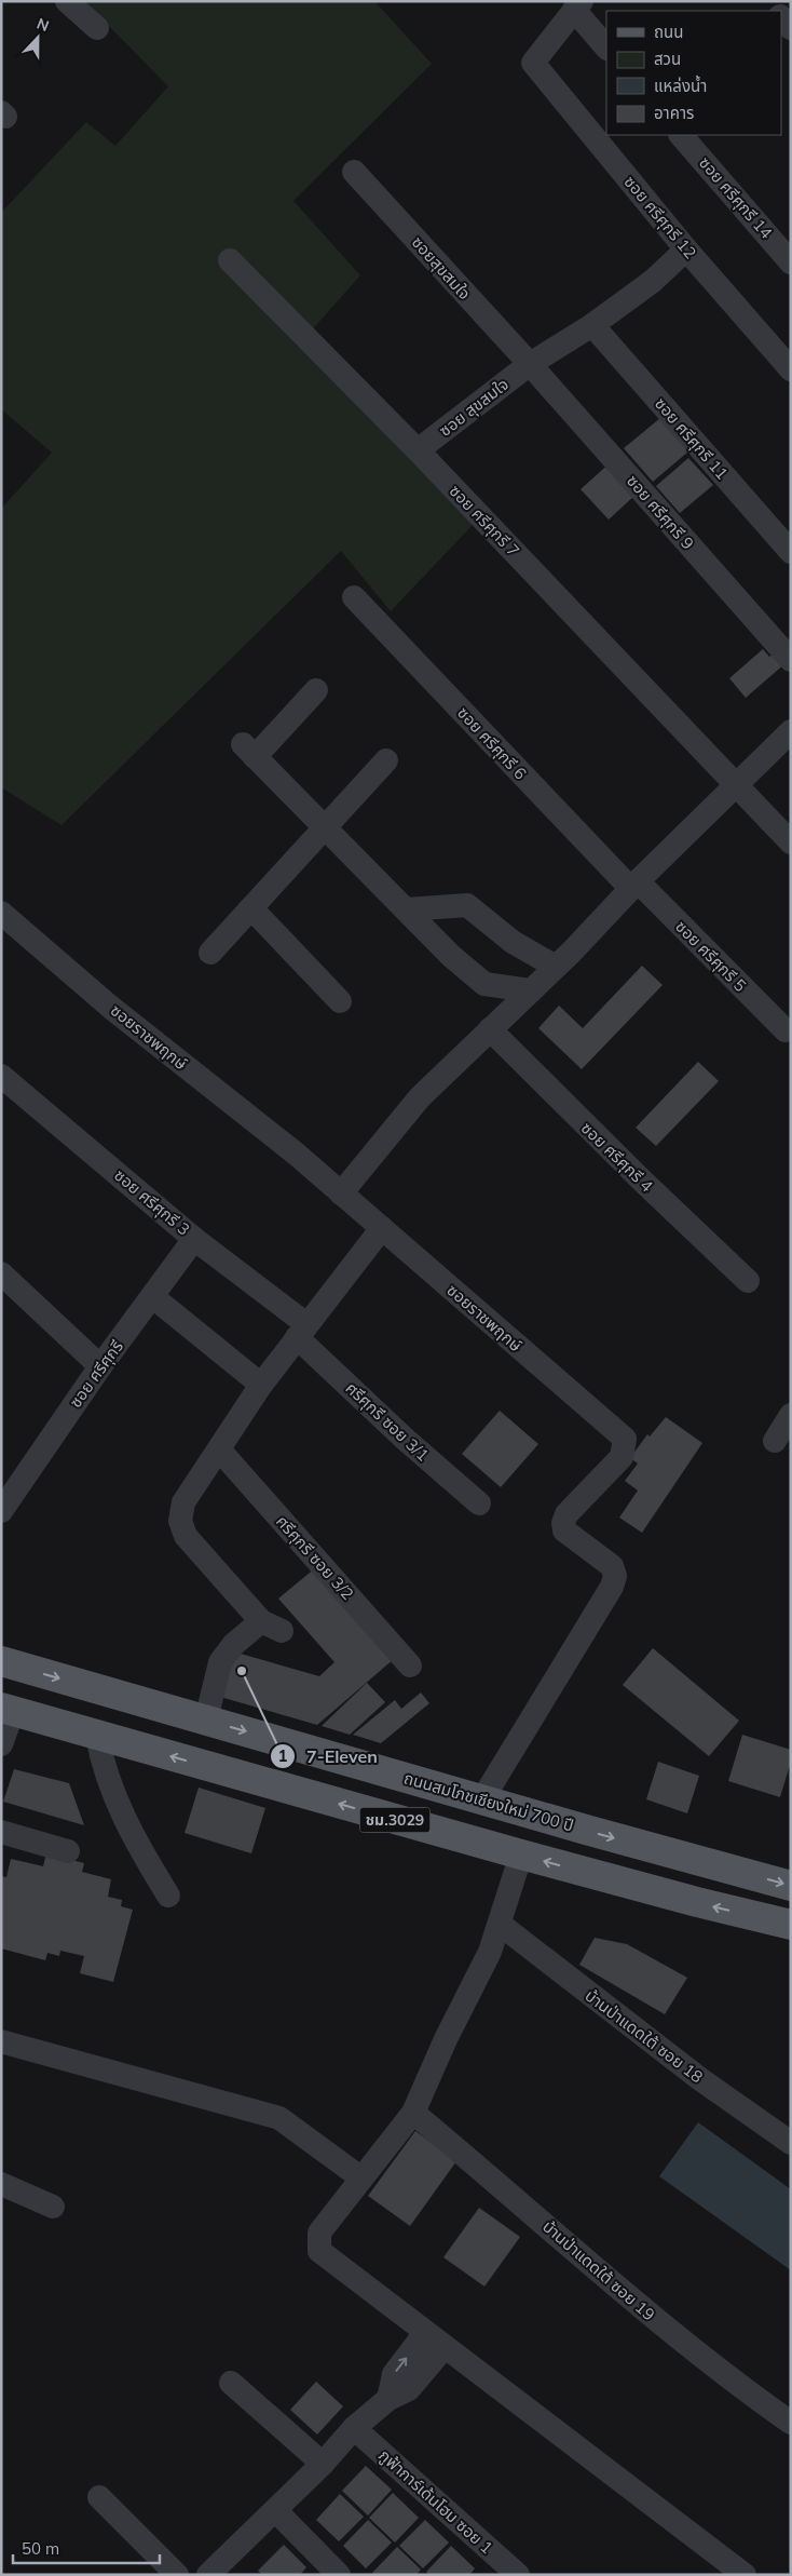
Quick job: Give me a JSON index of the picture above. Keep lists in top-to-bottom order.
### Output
{
  "streets": {
    "main road": ["ถนนสมโภชเชียงใหม่ 700 ปี", "ชม.3029"],
    "street": [
      "ซอย ศรีศุกรี 14",
      "ซอย ศรีศุกรี 12",
      "ซอยสุขสมใจ",
      "ซอย สุขสมใจ",
      "ซอย ศรีศุกรี 11",
      "ซอย ศรีศุกรี 9",
      "ซอย ศรีศุกรี 7",
      "ซอย ศรีศุกรี 6",
      "ซอย ศรีศุกรี 5",
      "ซอยราชพฤกษ์",
      "ซอย ศรีศุกรี 4",
      "ซอย ศรีศุกรี 3",
      "ซอย ศรีศุกรี",
      "ศรีศุกรี ซอย 3/1",
      "ศรีศุกรี ซอย 3/2",
      "บ้านป่าแดดใต้ ซอย 18",
      "บ้านป่าแดดใต้ ซอย 19",
      "ภูฟ้าการ์เด้นโฮม ซอย 1"
    ]
  },
  "crossings": [
    ["ซอย ศรีศุกรี 12", "ซอย สุขสมใจ"],
    ["ซอยสุขสมใจ", "ซอย สุขสมใจ"],
    ["ซอยสุขสมใจ", "ซอย ศรีศุกรี 9"],
    ["ซอย สุขสมใจ", "ซอย ศรีศุกรี 11"],
    ["ซอย สุขสมใจ", "ซอย ศรีศุกรี 9"],
    ["ซอย สุขสมใจ", "ซอย ศรีศุกรี 7"],
    ["ซอย ศรีศุกรี 6", "ซอย ศรีศุกรี 5"],
    ["ซอยราชพฤกษ์", "ถนนสมโภชเชียงใหม่ 700 ปี"],
    ["ซอย ศรีศุกรี 3", "ซอย ศรีศุกรี"],
    ["ซอย ศรีศุกรี 3", "ศรีศุกรี ซอย 3/1"]
  ],
  "places": ["7-Eleven"],
  "legend": [
    "ถนน",
    "สวน",
    "แหล่งน้ำ",
    "อาคาร"
  ],
  "scale_bar": "50 m",
  "north": "top"
}
